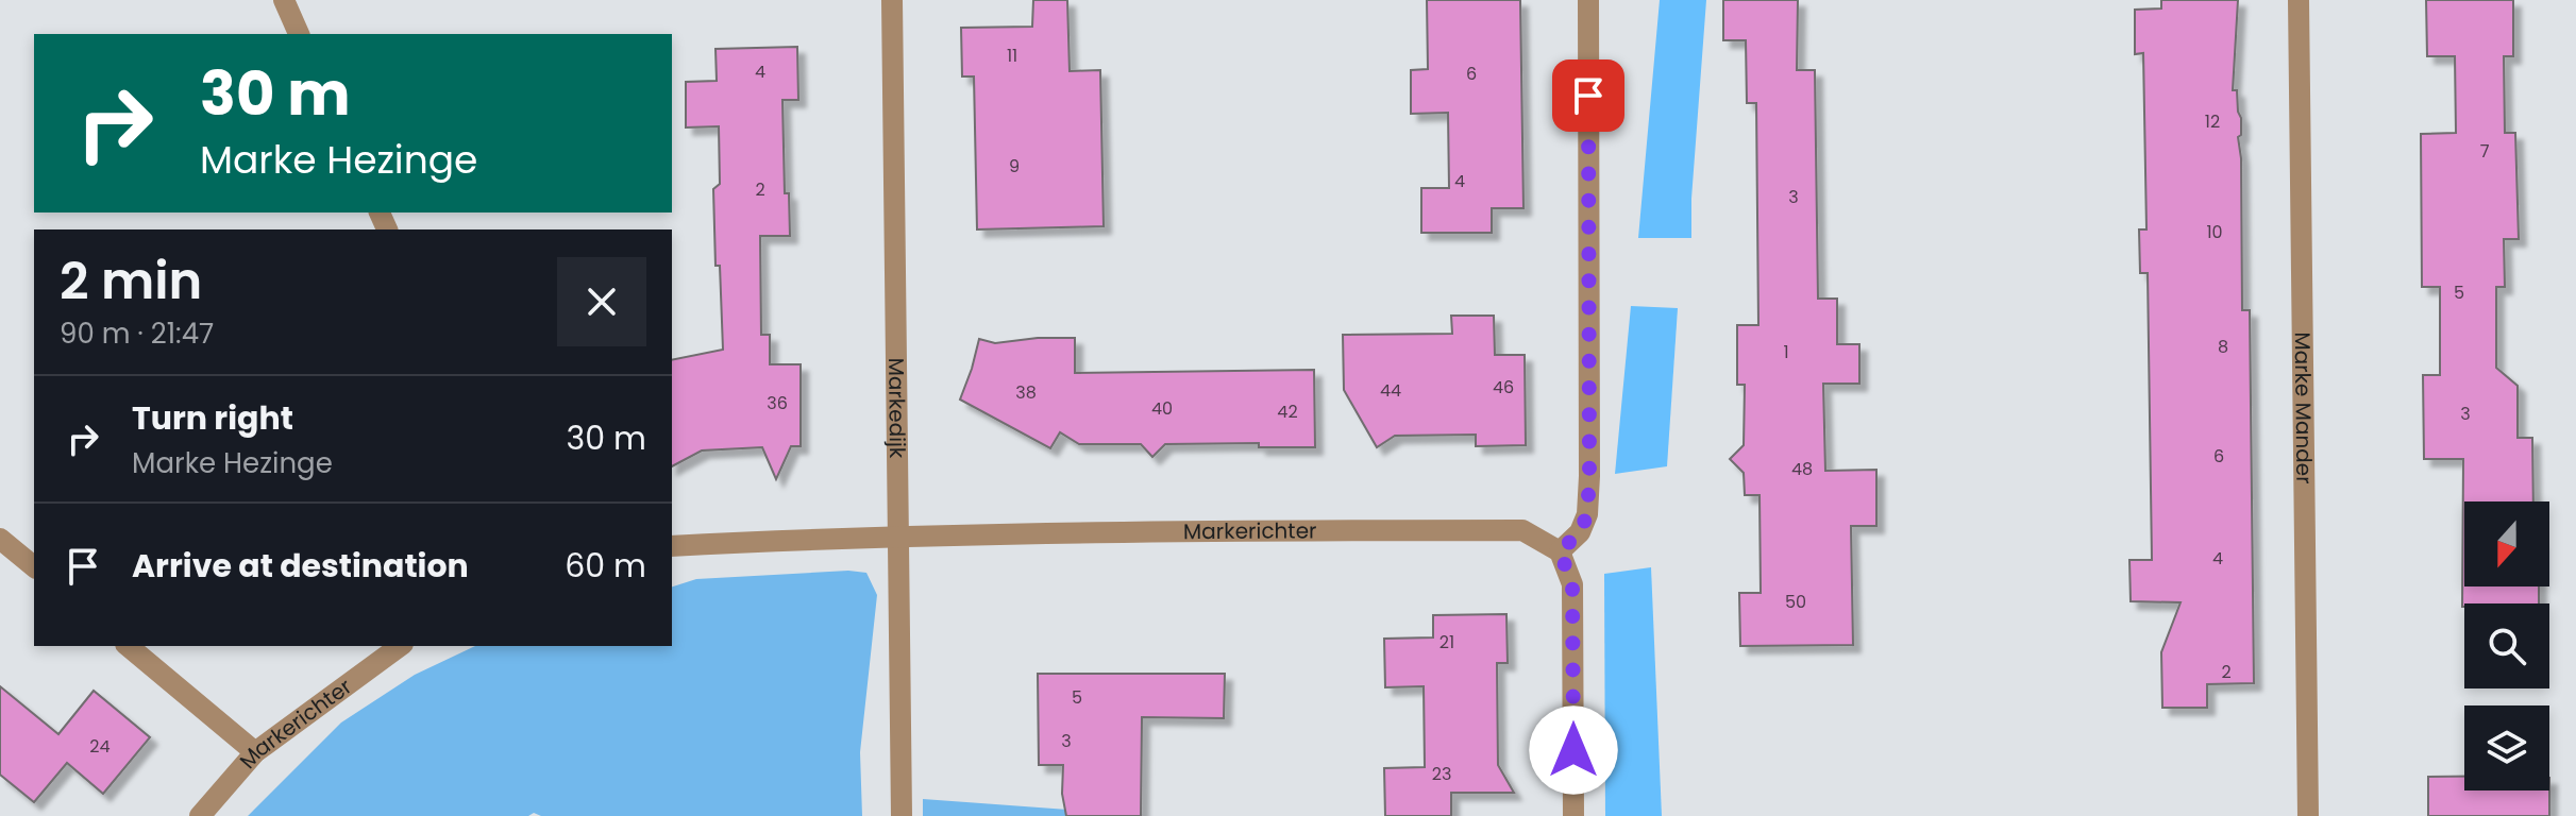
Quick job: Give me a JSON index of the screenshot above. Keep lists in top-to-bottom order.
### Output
{
  "streets": {
    "street": ["Markedijk", "Marke Mander", "Markerichter"]
  },
  "crossings": [
    ["Markedijk", "Markerichter"]
  ],
  "house_numbers": [
    "11",
    "4",
    "6",
    "12",
    "7",
    "9",
    "4",
    "2",
    "3",
    "10",
    "5",
    "8",
    "1",
    "46",
    "44",
    "38",
    "36",
    "40",
    "42",
    "3",
    "6",
    "48",
    "4",
    "50",
    "21",
    "2",
    "5",
    "3",
    "24",
    "23"
  ],
  "north": "bottom",
  "page": {
    "turn": ["30 m", "Marke Hezinge"],
    "heading": ["2 min", "90 m · 21:47"],
    "list": [
      {
        "name": "Turn right",
        "note": "Marke Hezinge",
        "value": "30 m"
      },
      {
        "name": "Arrive at destination",
        "value": "60 m"
      }
    ]
  }
}
